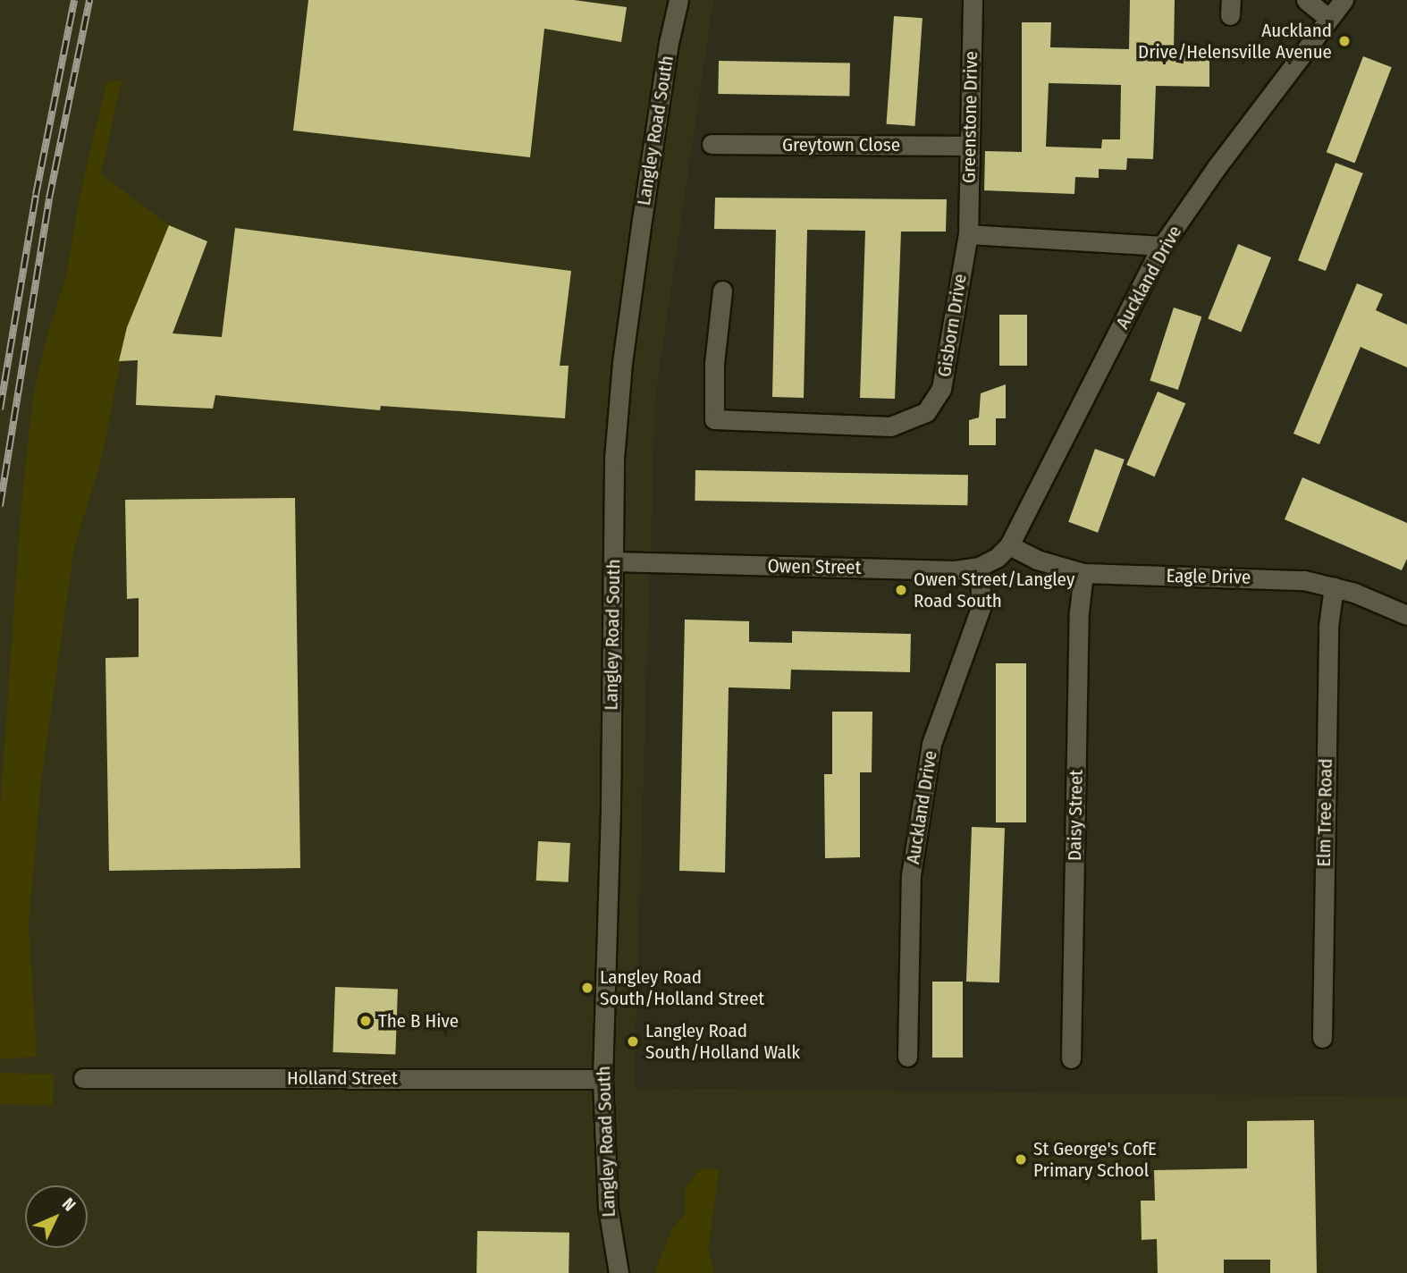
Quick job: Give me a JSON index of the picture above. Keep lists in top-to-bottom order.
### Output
{
  "streets": {
    "street": [
      "Greenstone Drive",
      "Langley Road South",
      "Greytown Close",
      "Auckland Drive",
      "Gisborn Drive",
      "Owen Street",
      "Eagle Drive",
      "Elm Tree Road",
      "Daisy Street",
      "Holland Street"
    ]
  },
  "crossings": [
    ["Greenstone Drive", "Greytown Close"],
    ["Greenstone Drive", "Gisborn Drive"],
    ["Langley Road South", "Owen Street"],
    ["Langley Road South", "Holland Street"],
    ["Auckland Drive", "Owen Street"],
    ["Auckland Drive", "Eagle Drive"],
    ["Owen Street", "Eagle Drive"],
    ["Eagle Drive", "Elm Tree Road"],
    ["Eagle Drive", "Daisy Street"]
  ],
  "places": [
    "Auckland Drive/Helensville Avenue",
    "Owen Street/Langley Road South",
    "Langley Road South/Holland Street",
    "The B Hive",
    "Langley Road South/Holland Walk",
    "St George's CofE Primary School"
  ],
  "north": "top right"
}
